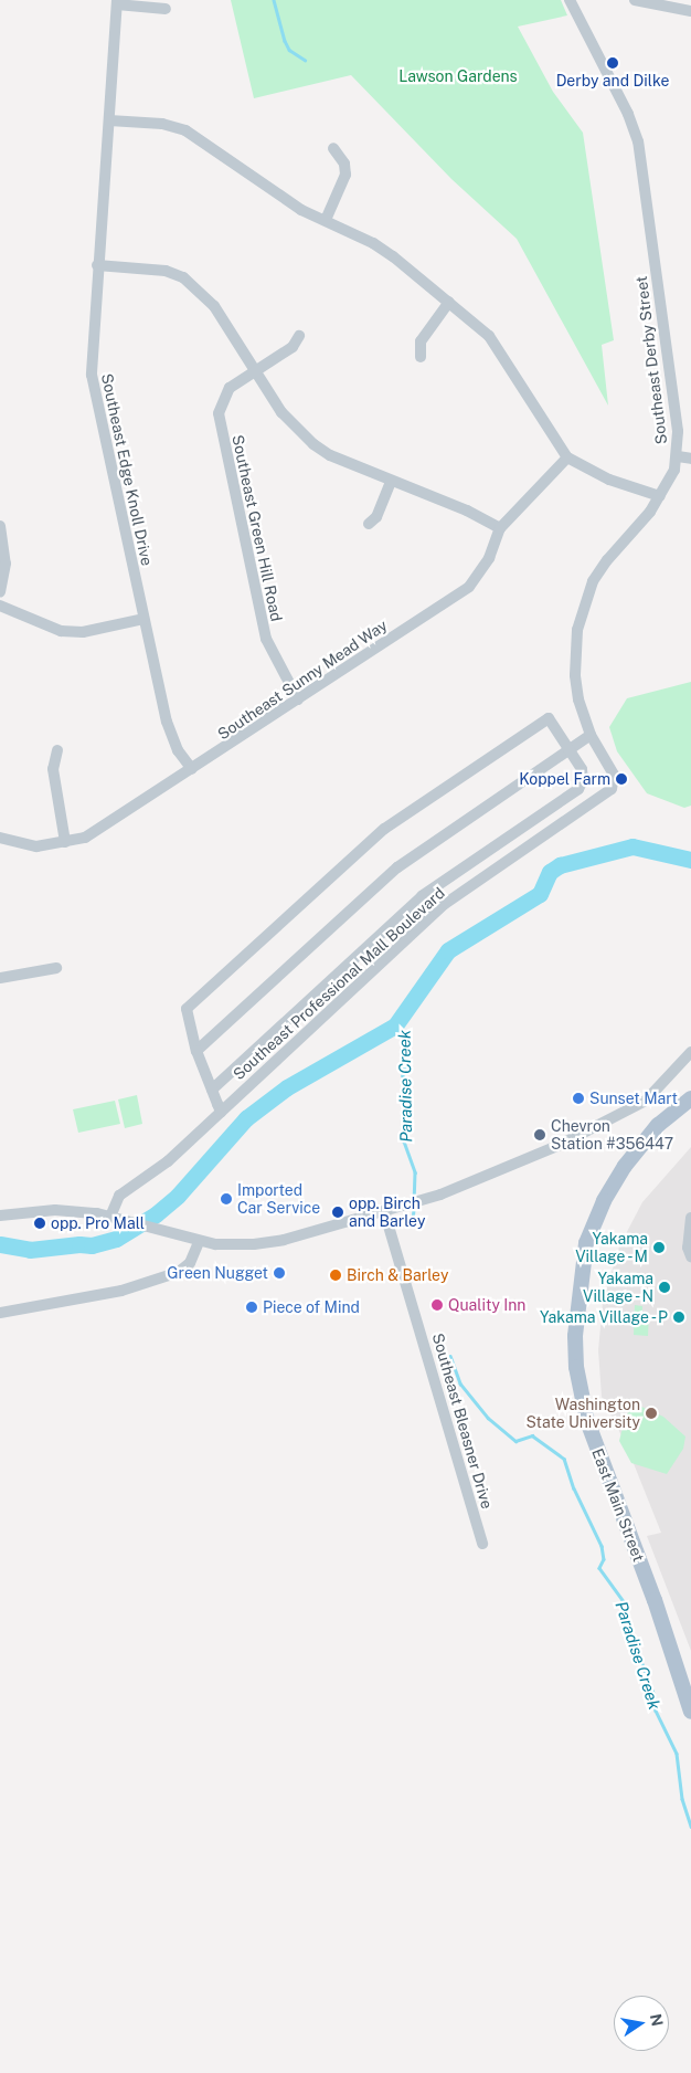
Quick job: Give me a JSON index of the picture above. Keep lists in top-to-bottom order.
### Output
{
  "streets": {
    "main road": ["East Main Street"],
    "street": [
      "Southeast Derby Street",
      "Southeast Edge Knoll Drive",
      "Southeast Green Hill Road",
      "Southeast Sunny Mead Way",
      "Southeast Professional Mall Boulevard",
      "Southeast Bleasner Drive"
    ]
  },
  "crossings": [
    ["Southeast Derby Street", "Southeast Professional Mall Boulevard"],
    ["Southeast Edge Knoll Drive", "Southeast Sunny Mead Way"],
    ["Southeast Green Hill Road", "Southeast Sunny Mead Way"]
  ],
  "water": ["Paradise Creek"],
  "parks": ["Lawson Gardens"],
  "places": [
    "Derby and Dilke",
    "Koppel Farm",
    "Sunset Mart",
    "Chevron Station #356447",
    "Imported Car Service",
    "opp. Birch and Barley",
    "opp. Pro Mall",
    "Yakama Village - M",
    "Green Nugget",
    "Birch & Barley",
    "Yakama Village - N",
    "Quality Inn",
    "Piece of Mind",
    "Yakama Village - P",
    "Washington State University"
  ],
  "north": "right"
}
